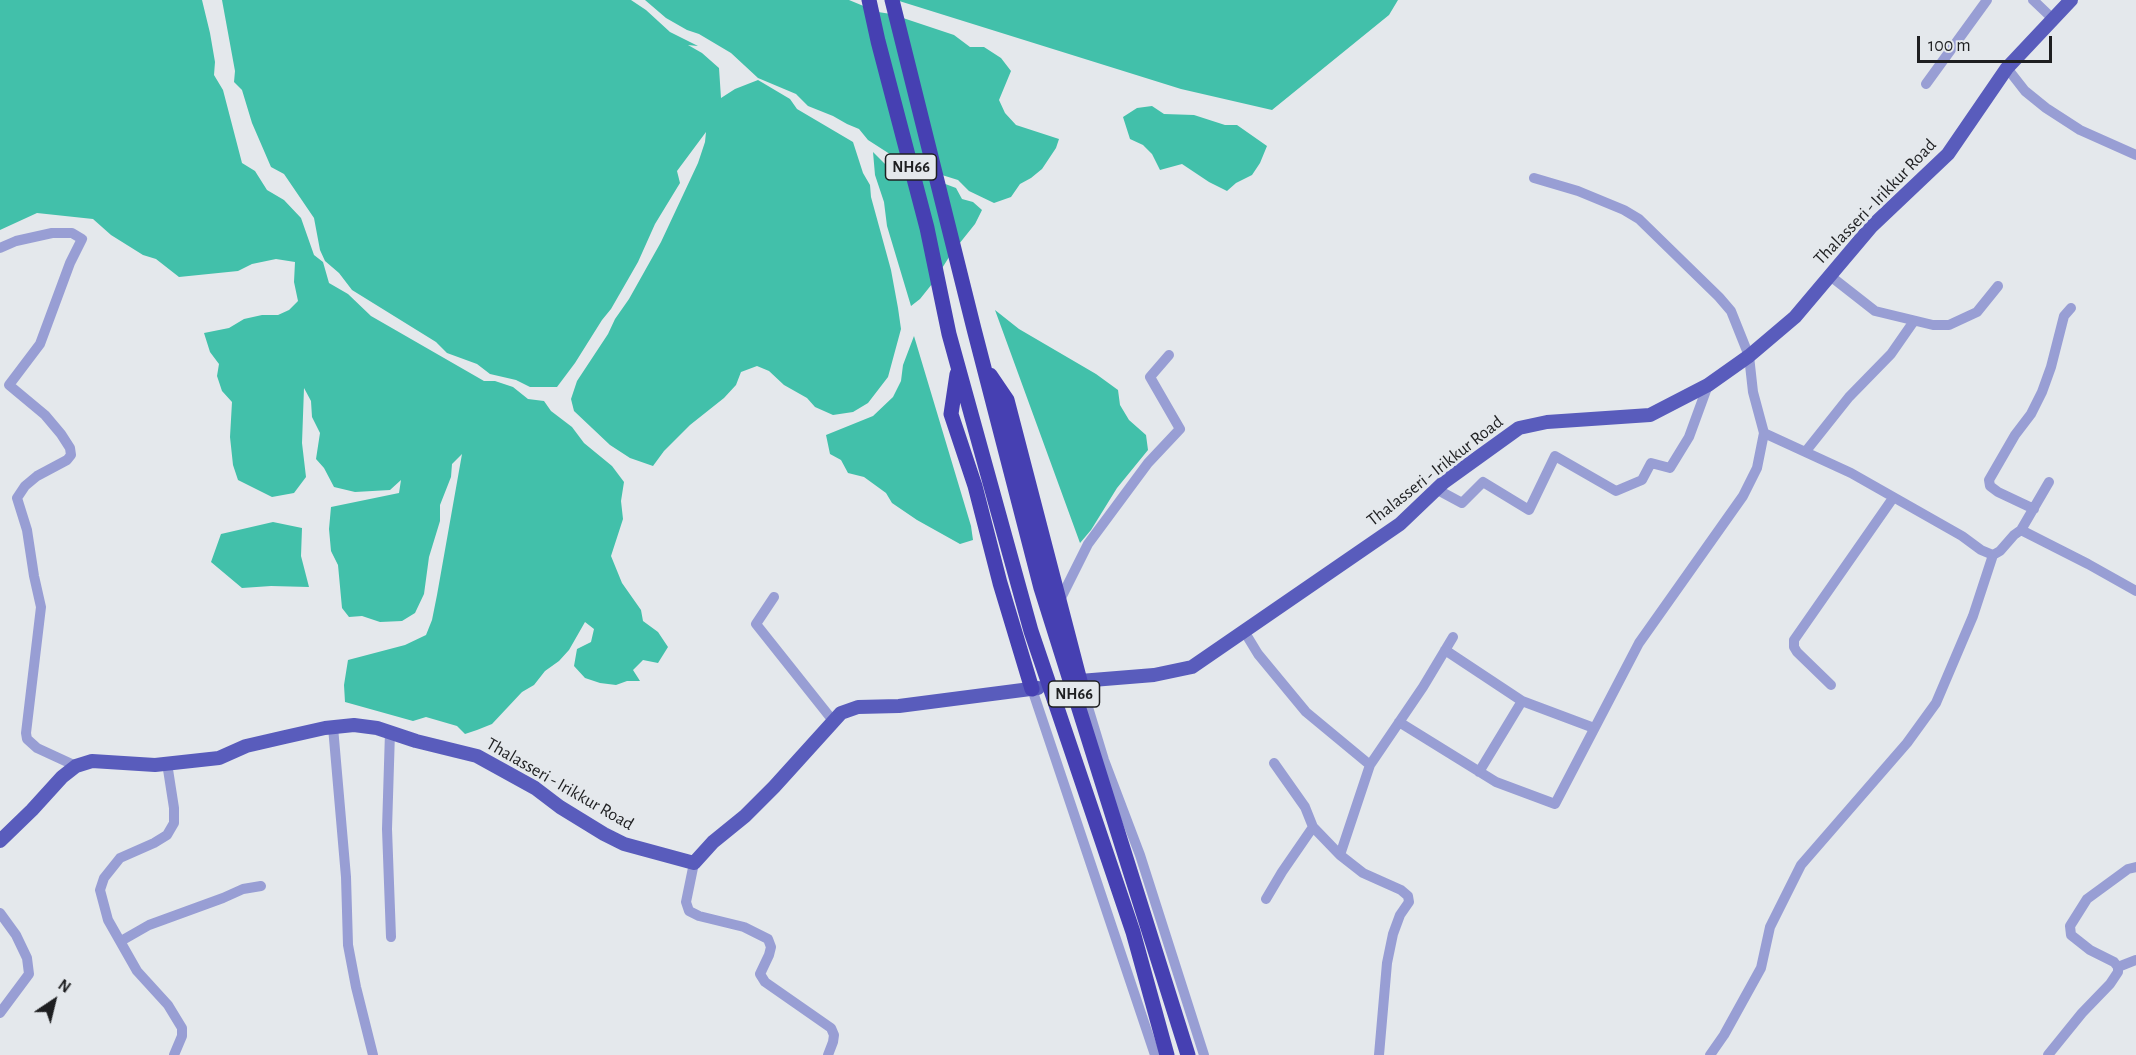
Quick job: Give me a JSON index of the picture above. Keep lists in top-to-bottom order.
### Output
{
  "streets": {
    "highway": ["NH66"],
    "main road": ["Thalasseri - Irikkur Road"]
  },
  "scale_bar": "100 m",
  "north": "top right"
}
